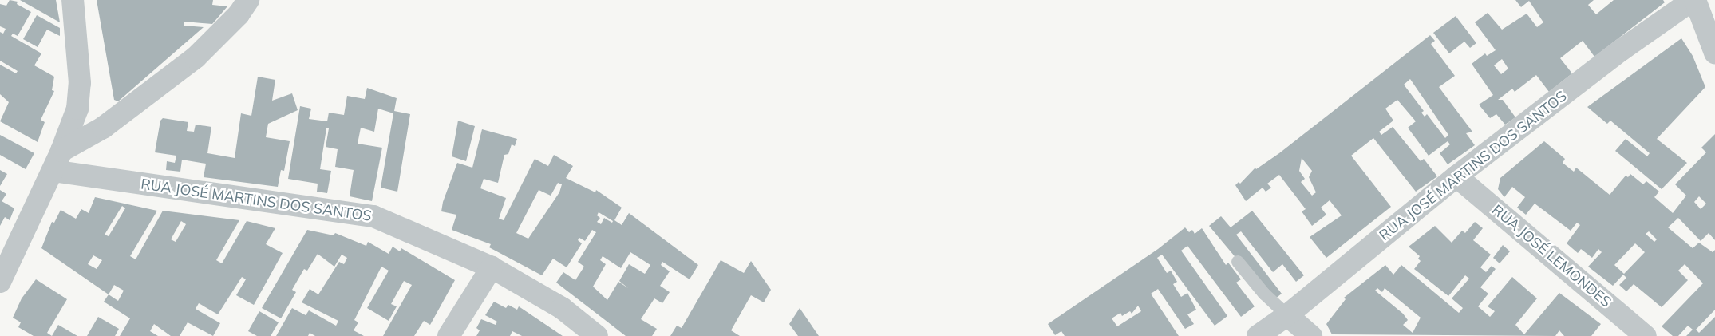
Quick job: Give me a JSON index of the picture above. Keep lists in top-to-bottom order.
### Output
{
  "streets": {
    "street": ["RUA JOSÉ MARTINS DOS SANTOS", "RUA JOSÉ LEMONDES"]
  },
  "crossings": [
    ["RUA JOSÉ MARTINS DOS SANTOS", "RUA JOSÉ LEMONDES"]
  ]
}
